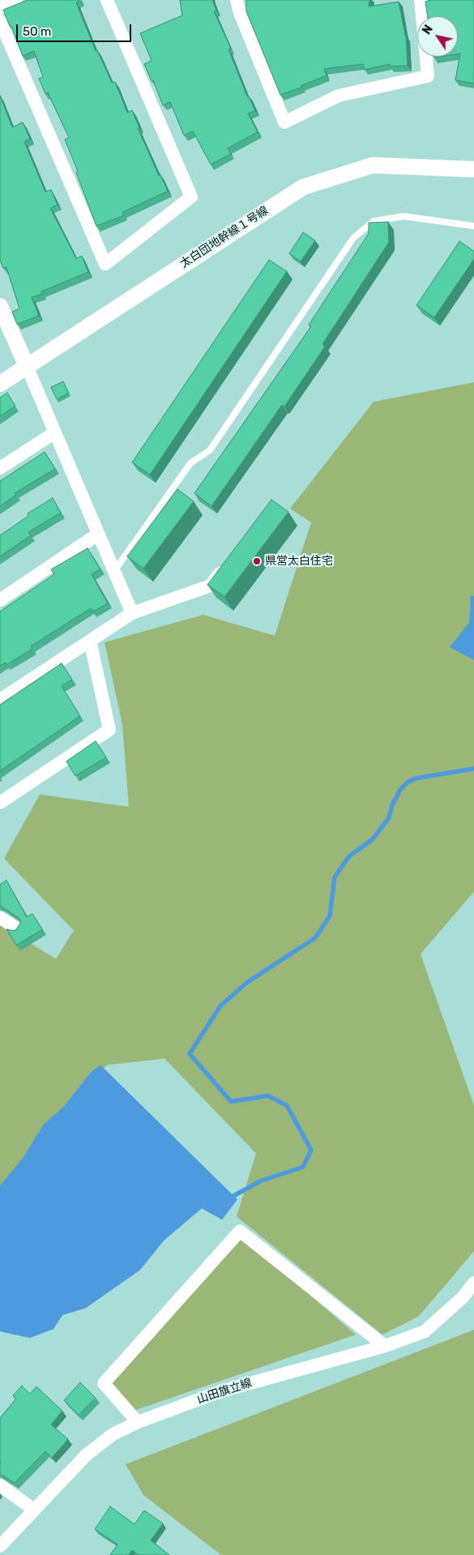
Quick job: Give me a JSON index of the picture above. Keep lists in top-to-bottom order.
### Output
{
  "streets": {
    "street": ["太白団地幹線１号線", "山田旗立線"]
  },
  "places": ["県営太白住宅"],
  "scale_bar": "50 m",
  "north": "top left"
}
